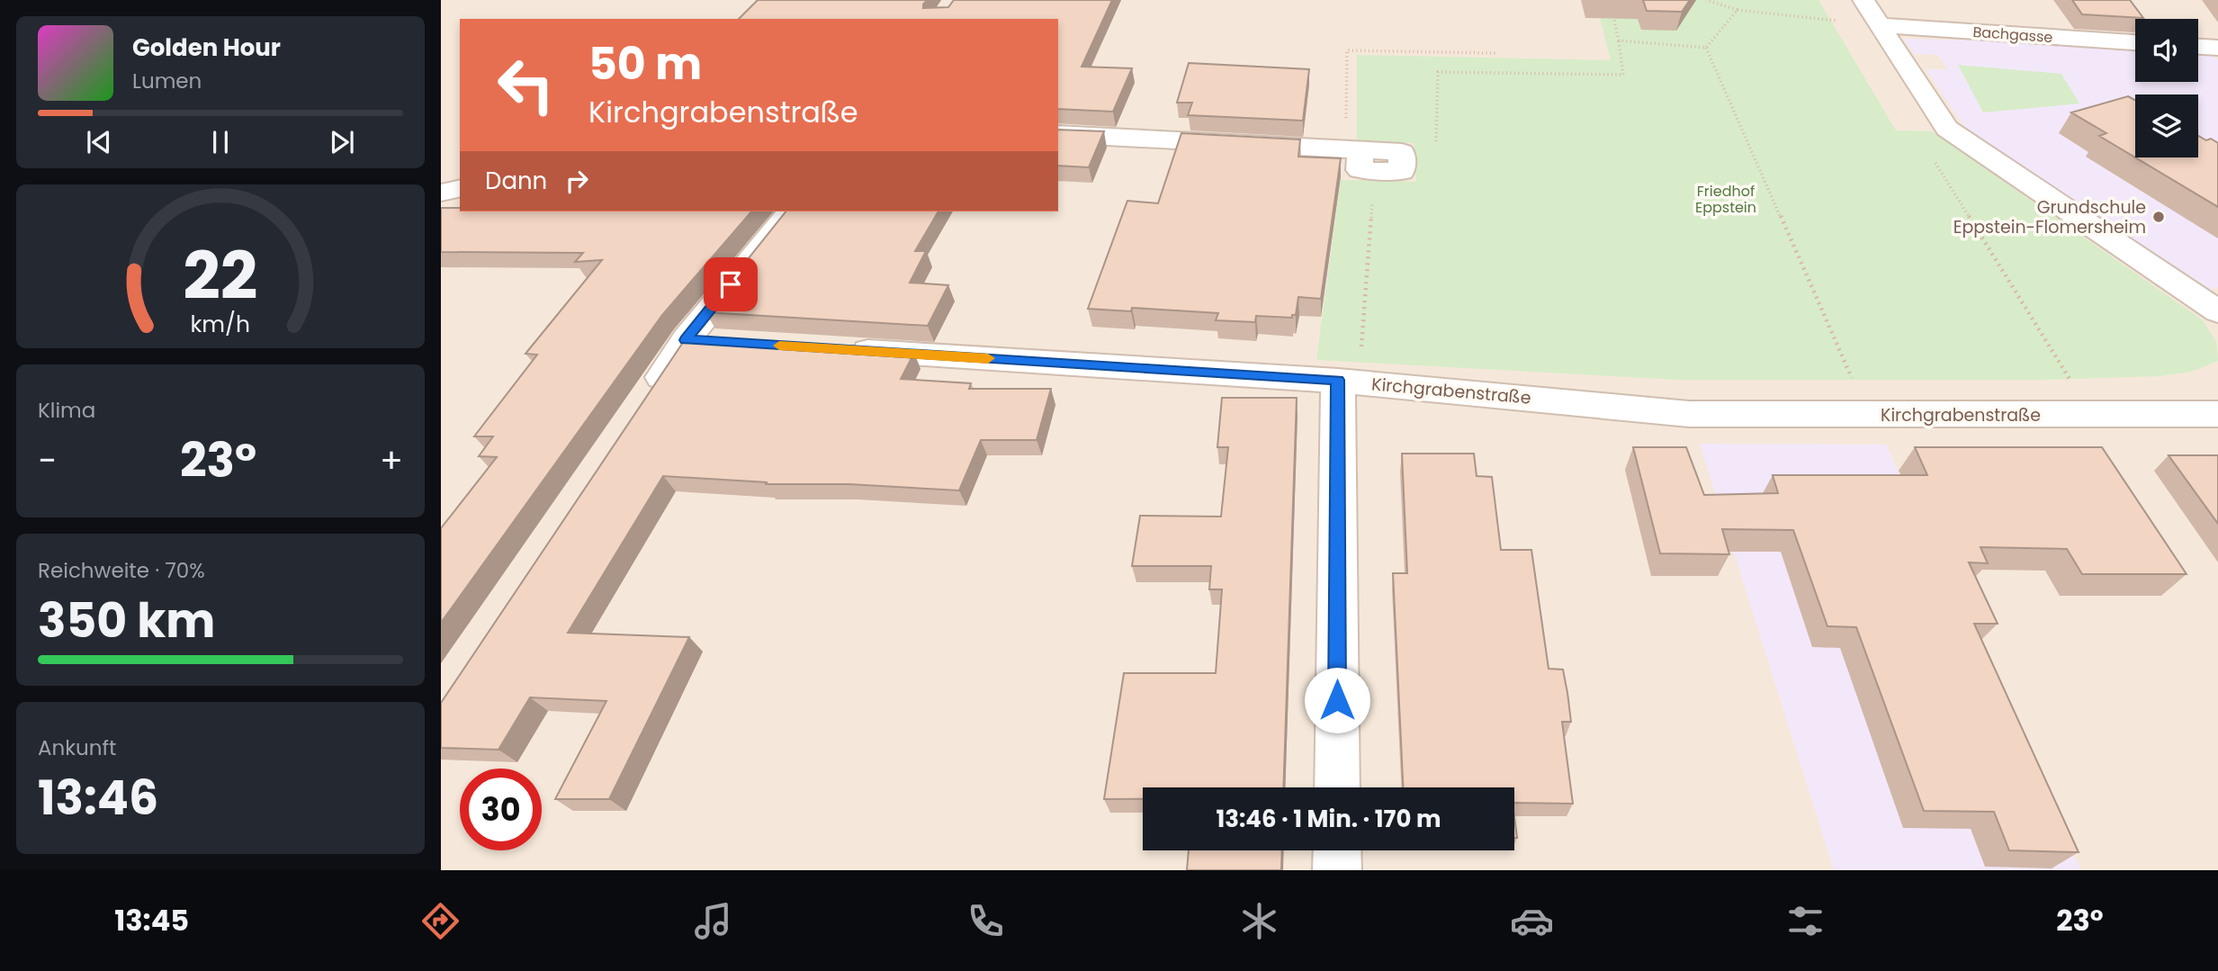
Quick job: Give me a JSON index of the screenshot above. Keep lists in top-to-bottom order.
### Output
{
  "streets": {
    "street": ["Bachgasse", "Kirchgrabenstraße"]
  },
  "parks": ["Friedhof Eppstein"],
  "places": ["Grundschule Eppstein-Flomersheim"],
  "page": {
    "turn": ["50 m", "Kirchgrabenstraße"],
    "song": ["Golden Hour", "Lumen"],
    "then": "Dann",
    "tile": [
      "Klima",
      ["Reichweite · 70%", "350 km"],
      ["Ankunft", "13:46"]
    ],
    "heat": ["−", "23°", "+"],
    "limit": "30",
    "trip": "13:46 · 1 Min. · 170 m",
    "tabs": ["13:45", "23°"],
    "gauge": ["22", "km/h"]
  }
}
